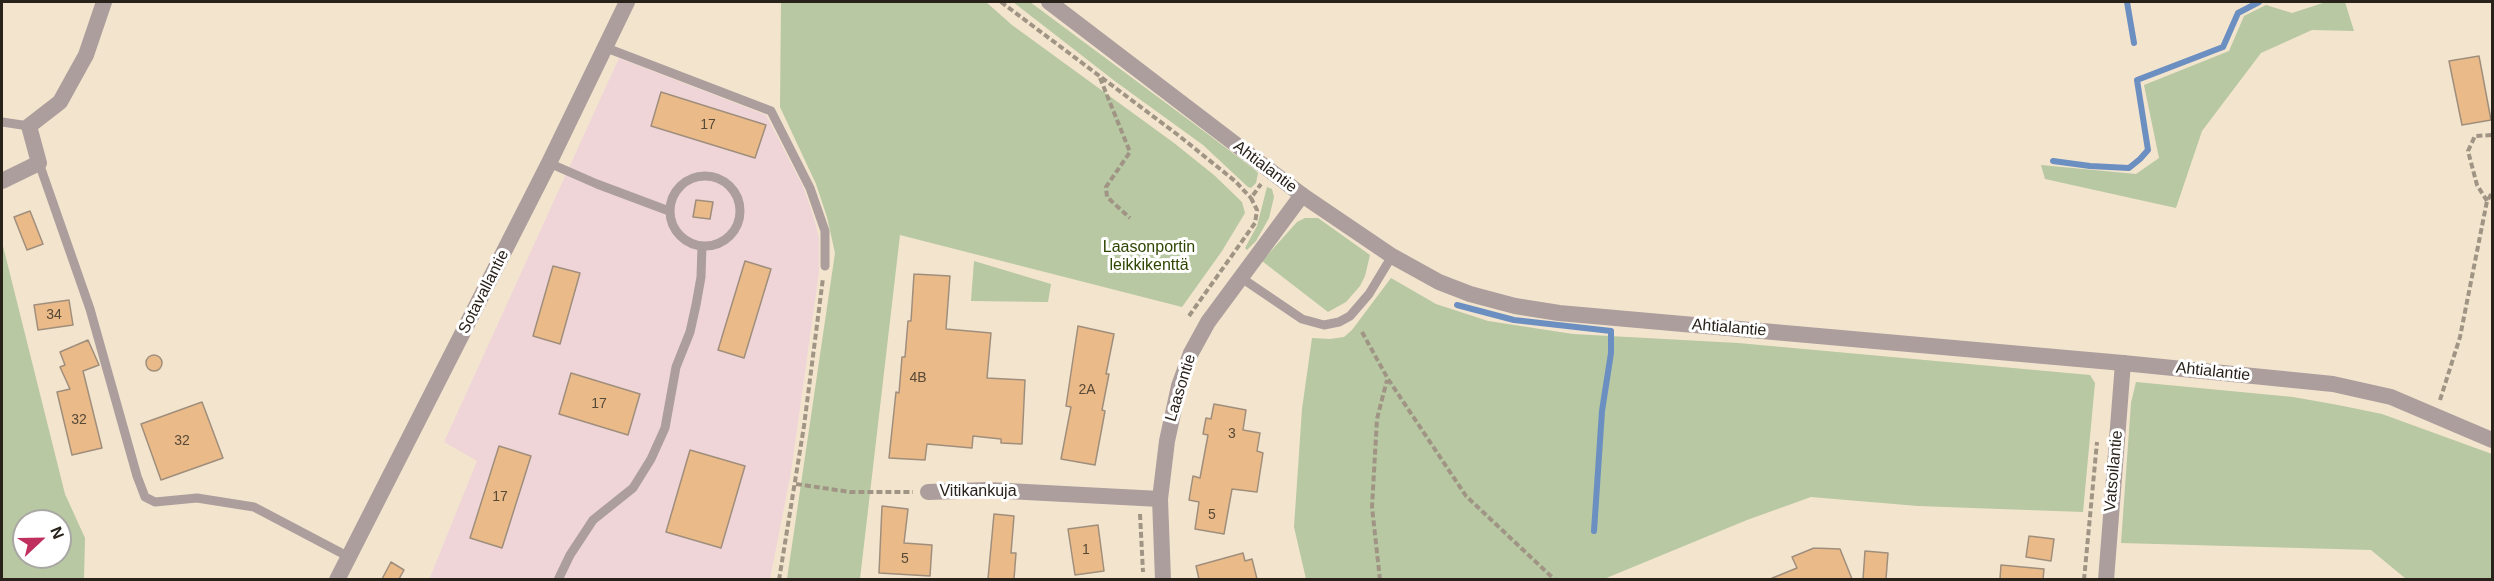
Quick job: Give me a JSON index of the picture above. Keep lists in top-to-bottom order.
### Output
{
  "streets": {
    "street": [
      "Ahtialantie",
      "Sotavallantie",
      "Laasontie",
      "Vatsoilantie",
      "Vitikankuja"
    ]
  },
  "crossings": [
    ["Ahtialantie", "Laasontie"],
    ["Ahtialantie", "Vatsoilantie"],
    ["Laasontie", "Vitikankuja"]
  ],
  "parks": ["Laasonportin leikkikenttä"],
  "house_numbers": [
    "17",
    "34",
    "4B",
    "2A",
    "17",
    "32",
    "3",
    "32",
    "17",
    "5",
    "1",
    "5"
  ],
  "north": "right"
}
